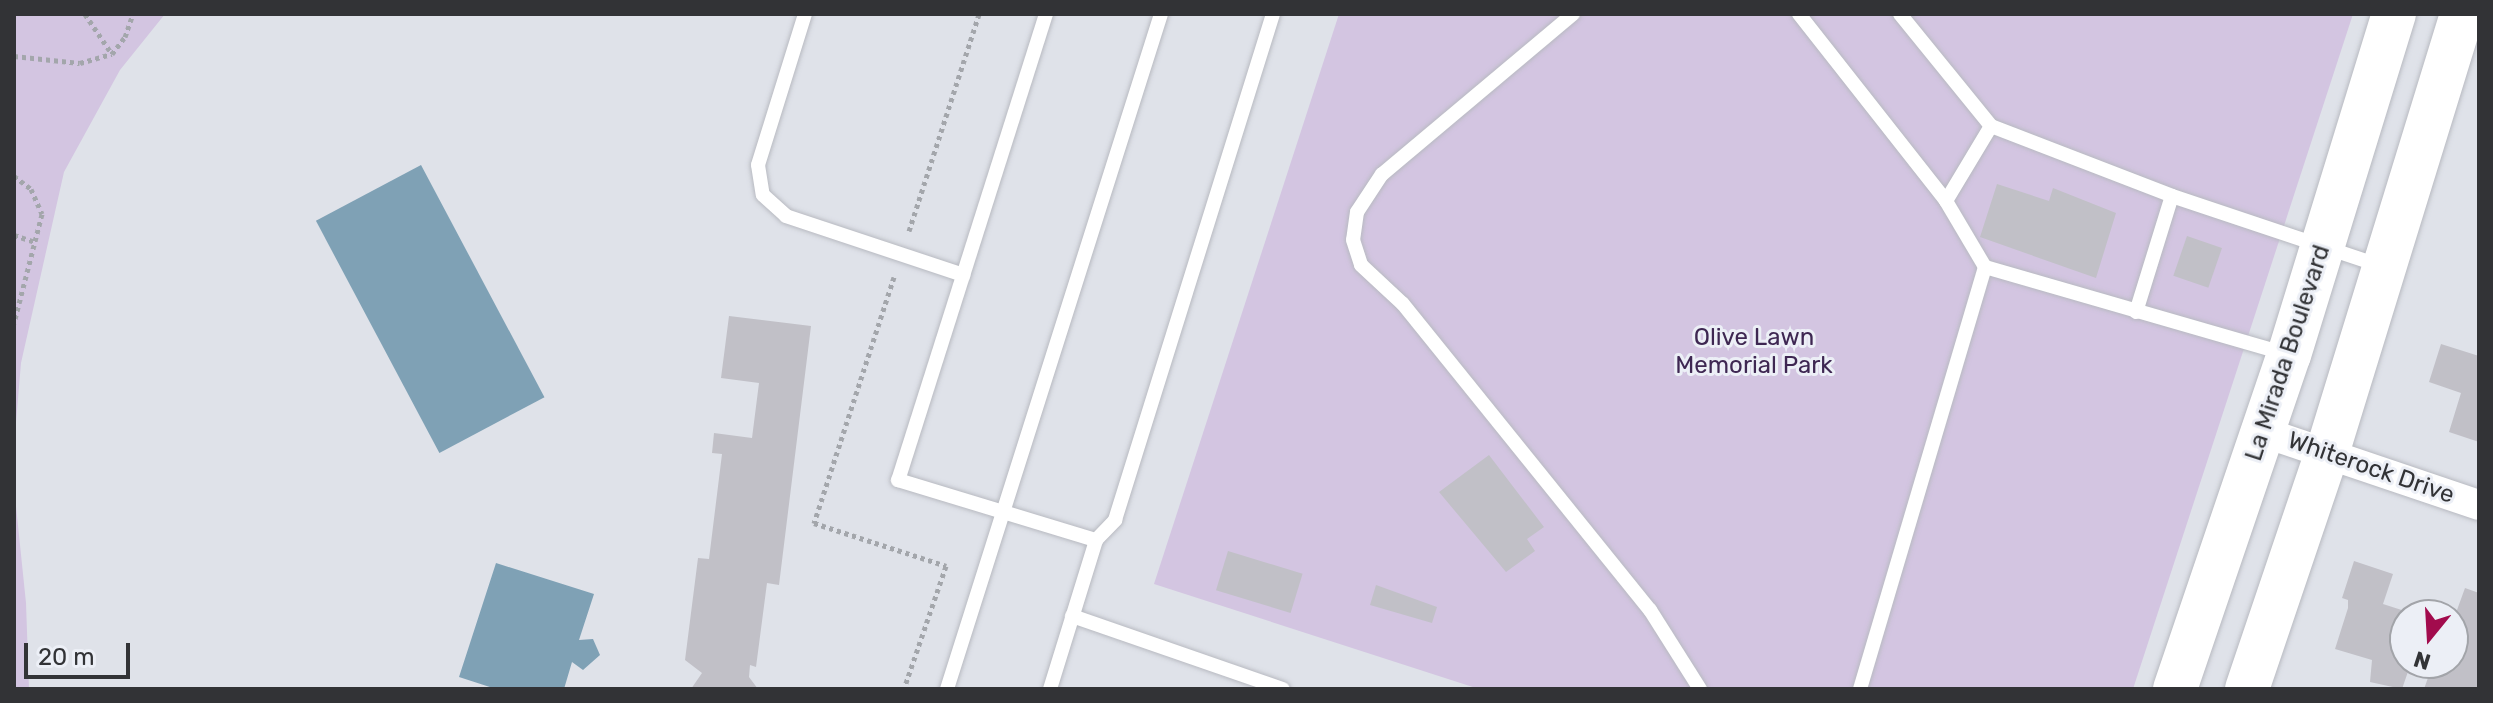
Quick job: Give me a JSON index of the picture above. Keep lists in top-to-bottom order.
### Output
{
  "streets": {
    "main road": ["La Mirada Boulevard"],
    "street": ["Whiterock Drive"]
  },
  "crossings": [
    ["La Mirada Boulevard", "Whiterock Drive"]
  ],
  "parks": ["Olive Lawn Memorial Park"],
  "scale_bar": "20 m",
  "north": "bottom"
}
